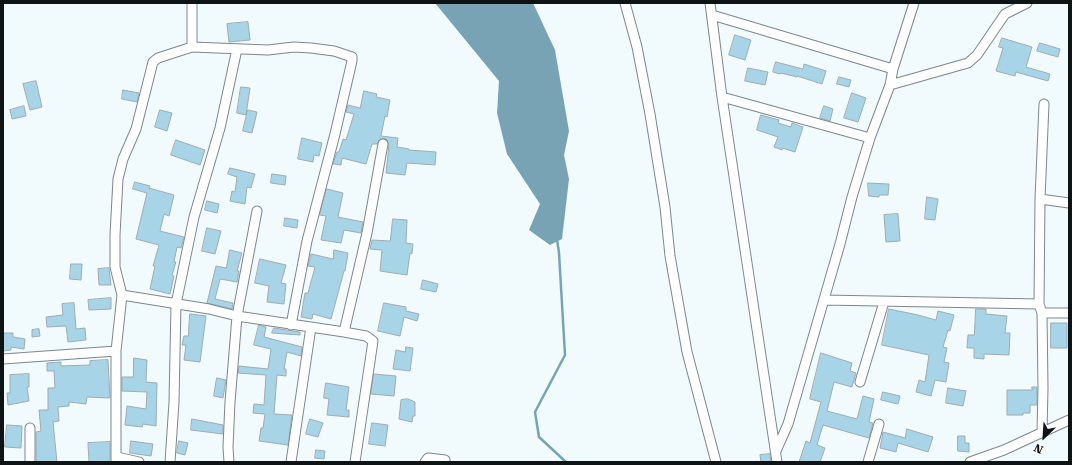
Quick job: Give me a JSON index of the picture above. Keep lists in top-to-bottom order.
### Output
{
  "north": "bottom left"
}
